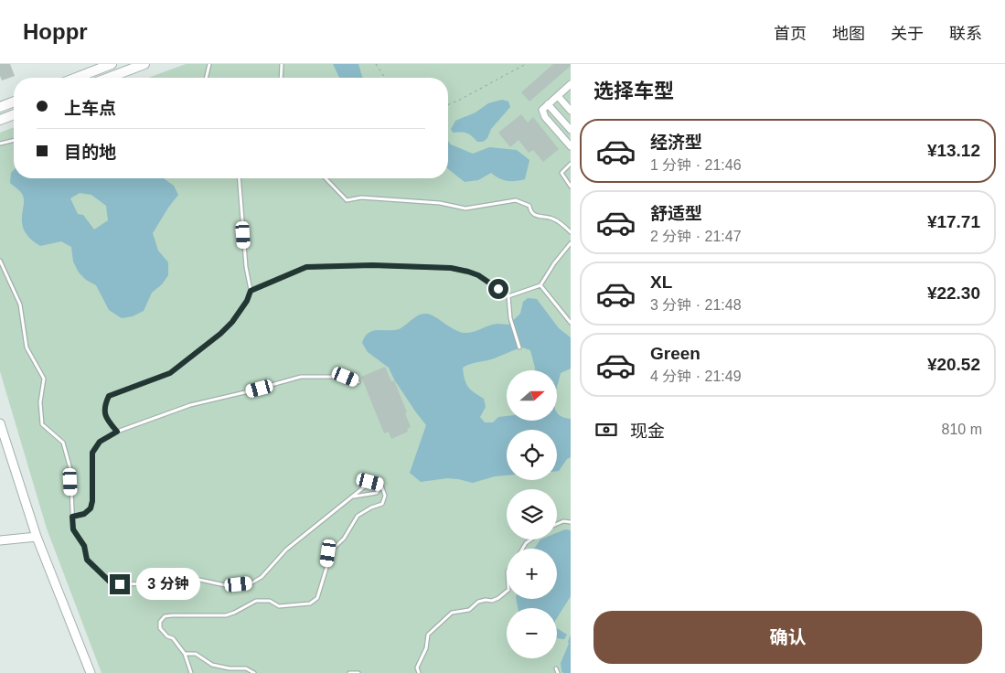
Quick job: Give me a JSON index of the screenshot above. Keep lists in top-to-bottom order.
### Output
{
  "north": "right",
  "page": {
    "header": "Hoppr",
    "nav": [
      "首页",
      "地图",
      "关于",
      "联系"
    ],
    "heading": "选择车型",
    "banner": ["上车点", "目的地"],
    "list": [
      {
        "name": "经济型",
        "note": "1 分钟 · 21:46",
        "value": "¥13.12"
      },
      {
        "name": "舒适型",
        "note": "2 分钟 · 21:47",
        "value": "¥17.71"
      },
      {
        "name": "XL",
        "note": "3 分钟 · 21:48",
        "value": "¥22.30"
      },
      {
        "name": "Green",
        "note": "4 分钟 · 21:49",
        "value": "¥20.52"
      }
    ],
    "map_buttons": ["+", "−"],
    "pay": ["现金", "810 m"],
    "bubble": "3 分钟",
    "buttons": "确认"
  }
}
